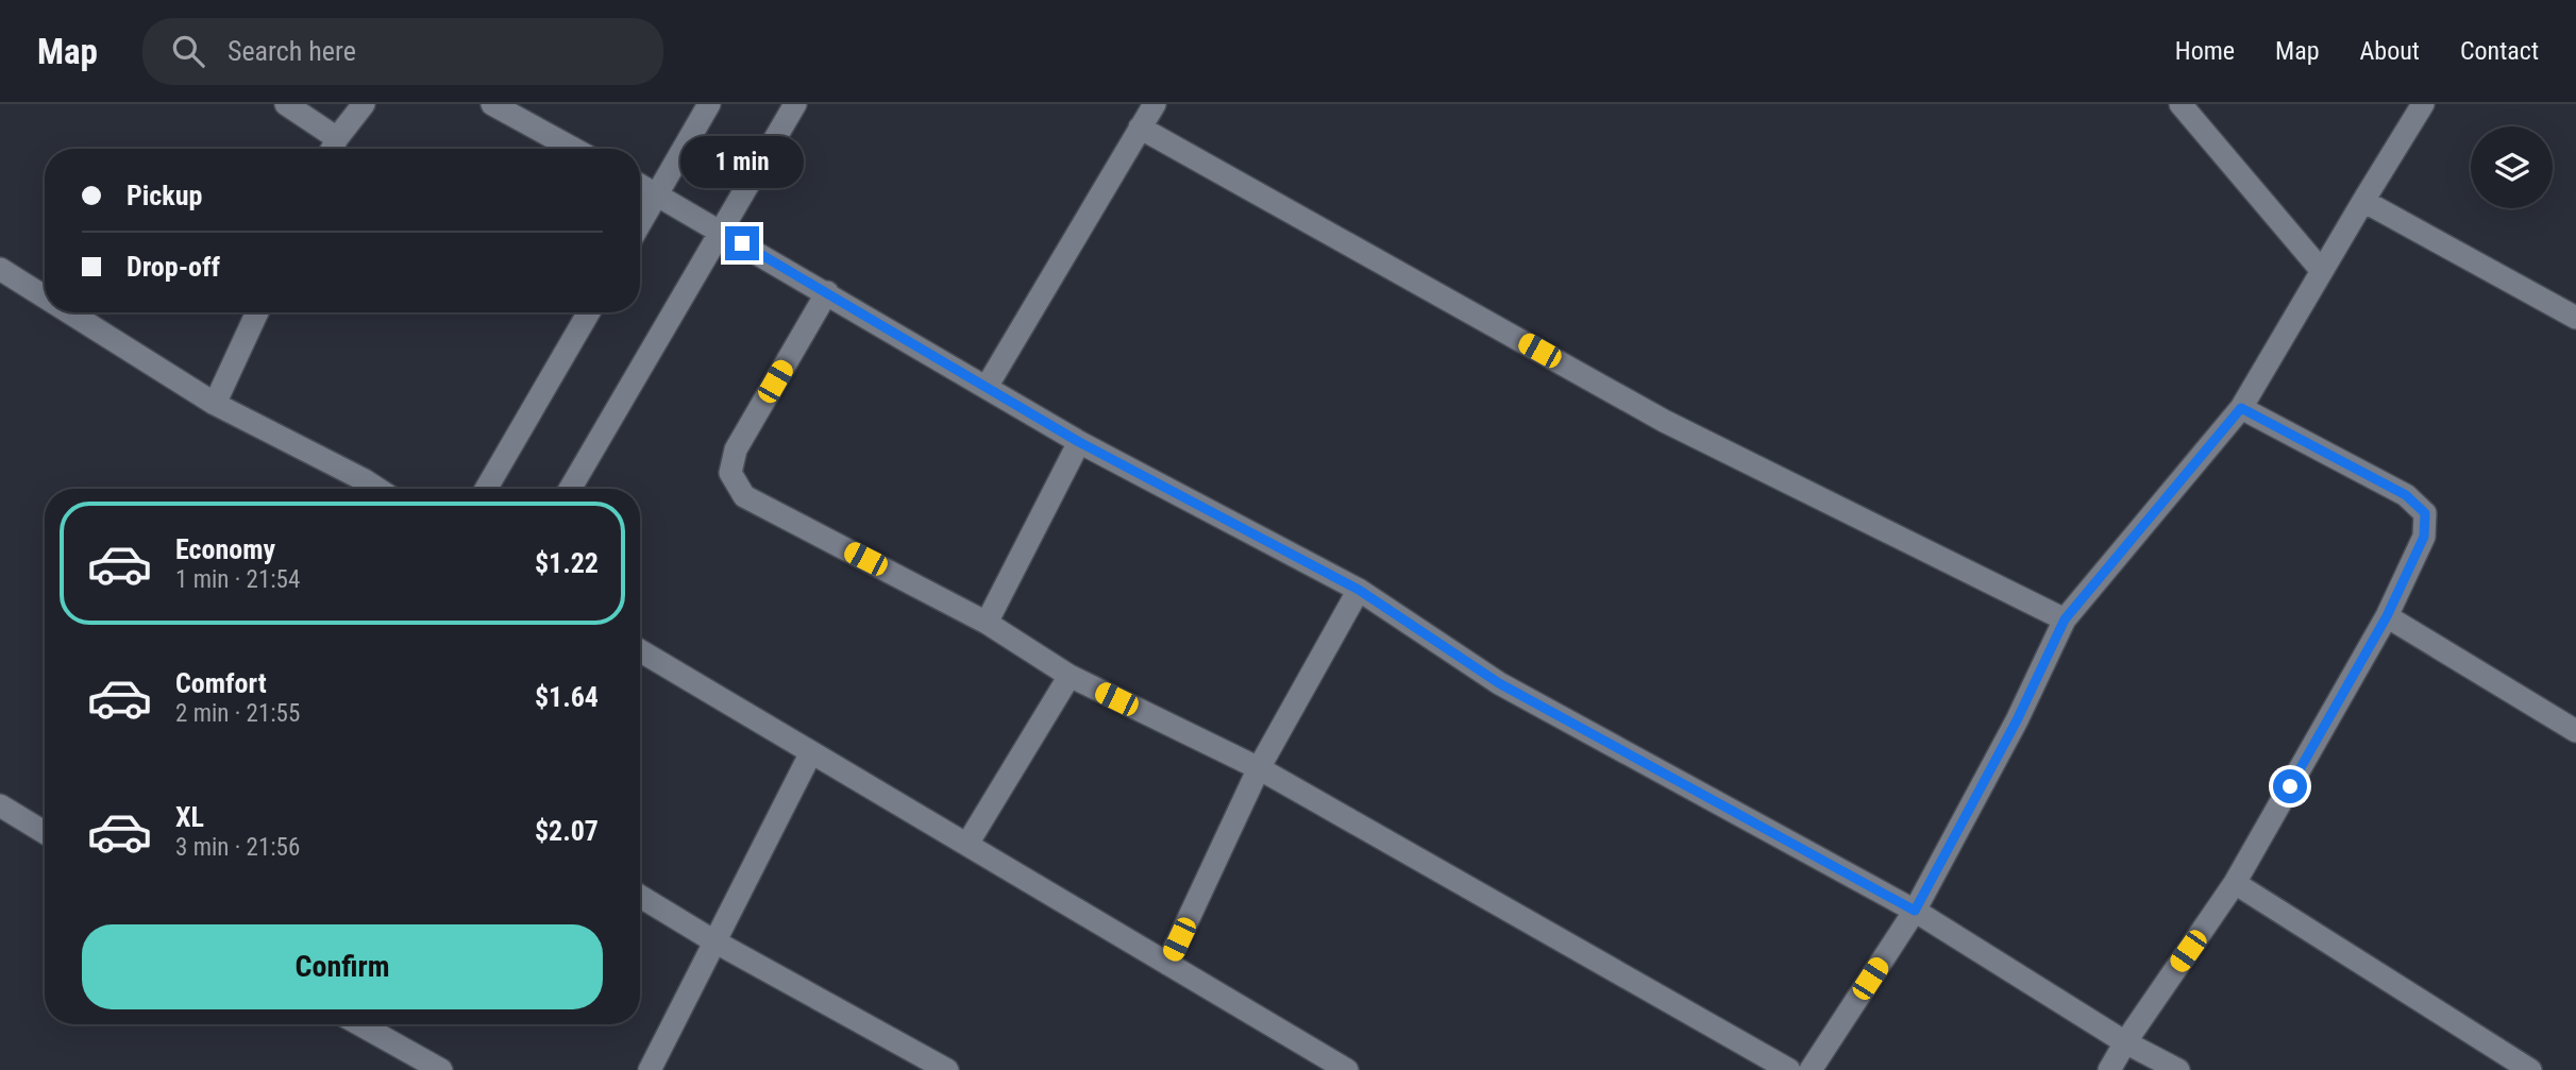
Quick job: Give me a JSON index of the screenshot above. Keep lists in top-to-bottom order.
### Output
{
  "page": {
    "header": "Map",
    "search": "Search here",
    "nav": [
      "Home",
      "Map",
      "About",
      "Contact"
    ],
    "bubble": "1 min",
    "banner": ["Pickup", "Drop-off"],
    "list": [
      {
        "name": "Economy",
        "note": "1 min · 21:54",
        "value": "$1.22"
      },
      {
        "name": "Comfort",
        "note": "2 min · 21:55",
        "value": "$1.64"
      },
      {
        "name": "XL",
        "note": "3 min · 21:56",
        "value": "$2.07"
      }
    ],
    "buttons": "Confirm"
  }
}
